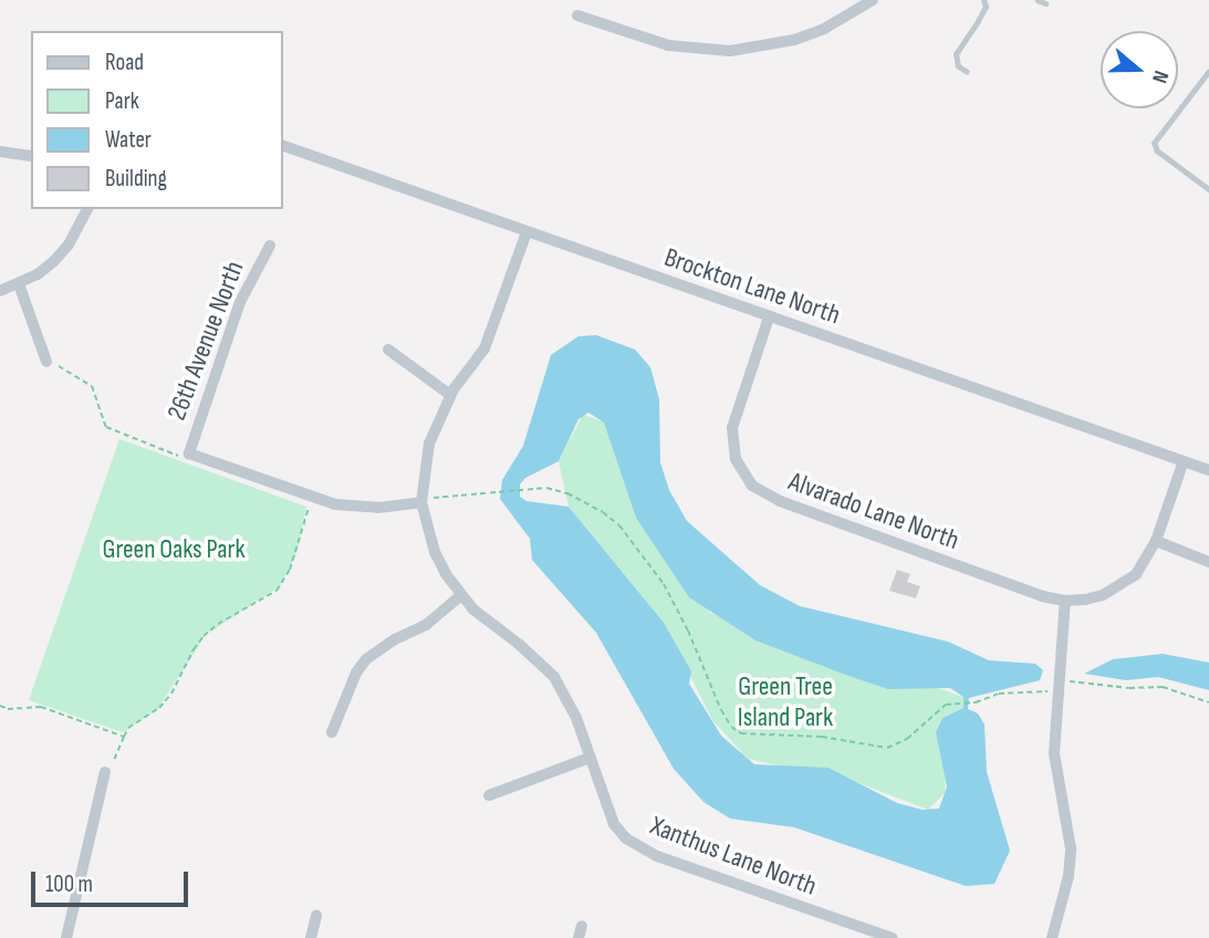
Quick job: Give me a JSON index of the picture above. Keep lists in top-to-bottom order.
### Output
{
  "streets": {
    "street": [
      "Brockton Lane North",
      "26th Avenue North",
      "Alvarado Lane North",
      "Xanthus Lane North"
    ]
  },
  "crossings": [
    ["Brockton Lane North", "Alvarado Lane North"]
  ],
  "parks": ["Green Oaks Park", "Green Tree Island Park"],
  "legend": [
    "Road",
    "Park",
    "Water",
    "Building"
  ],
  "scale_bar": "100 m",
  "north": "right"
}
